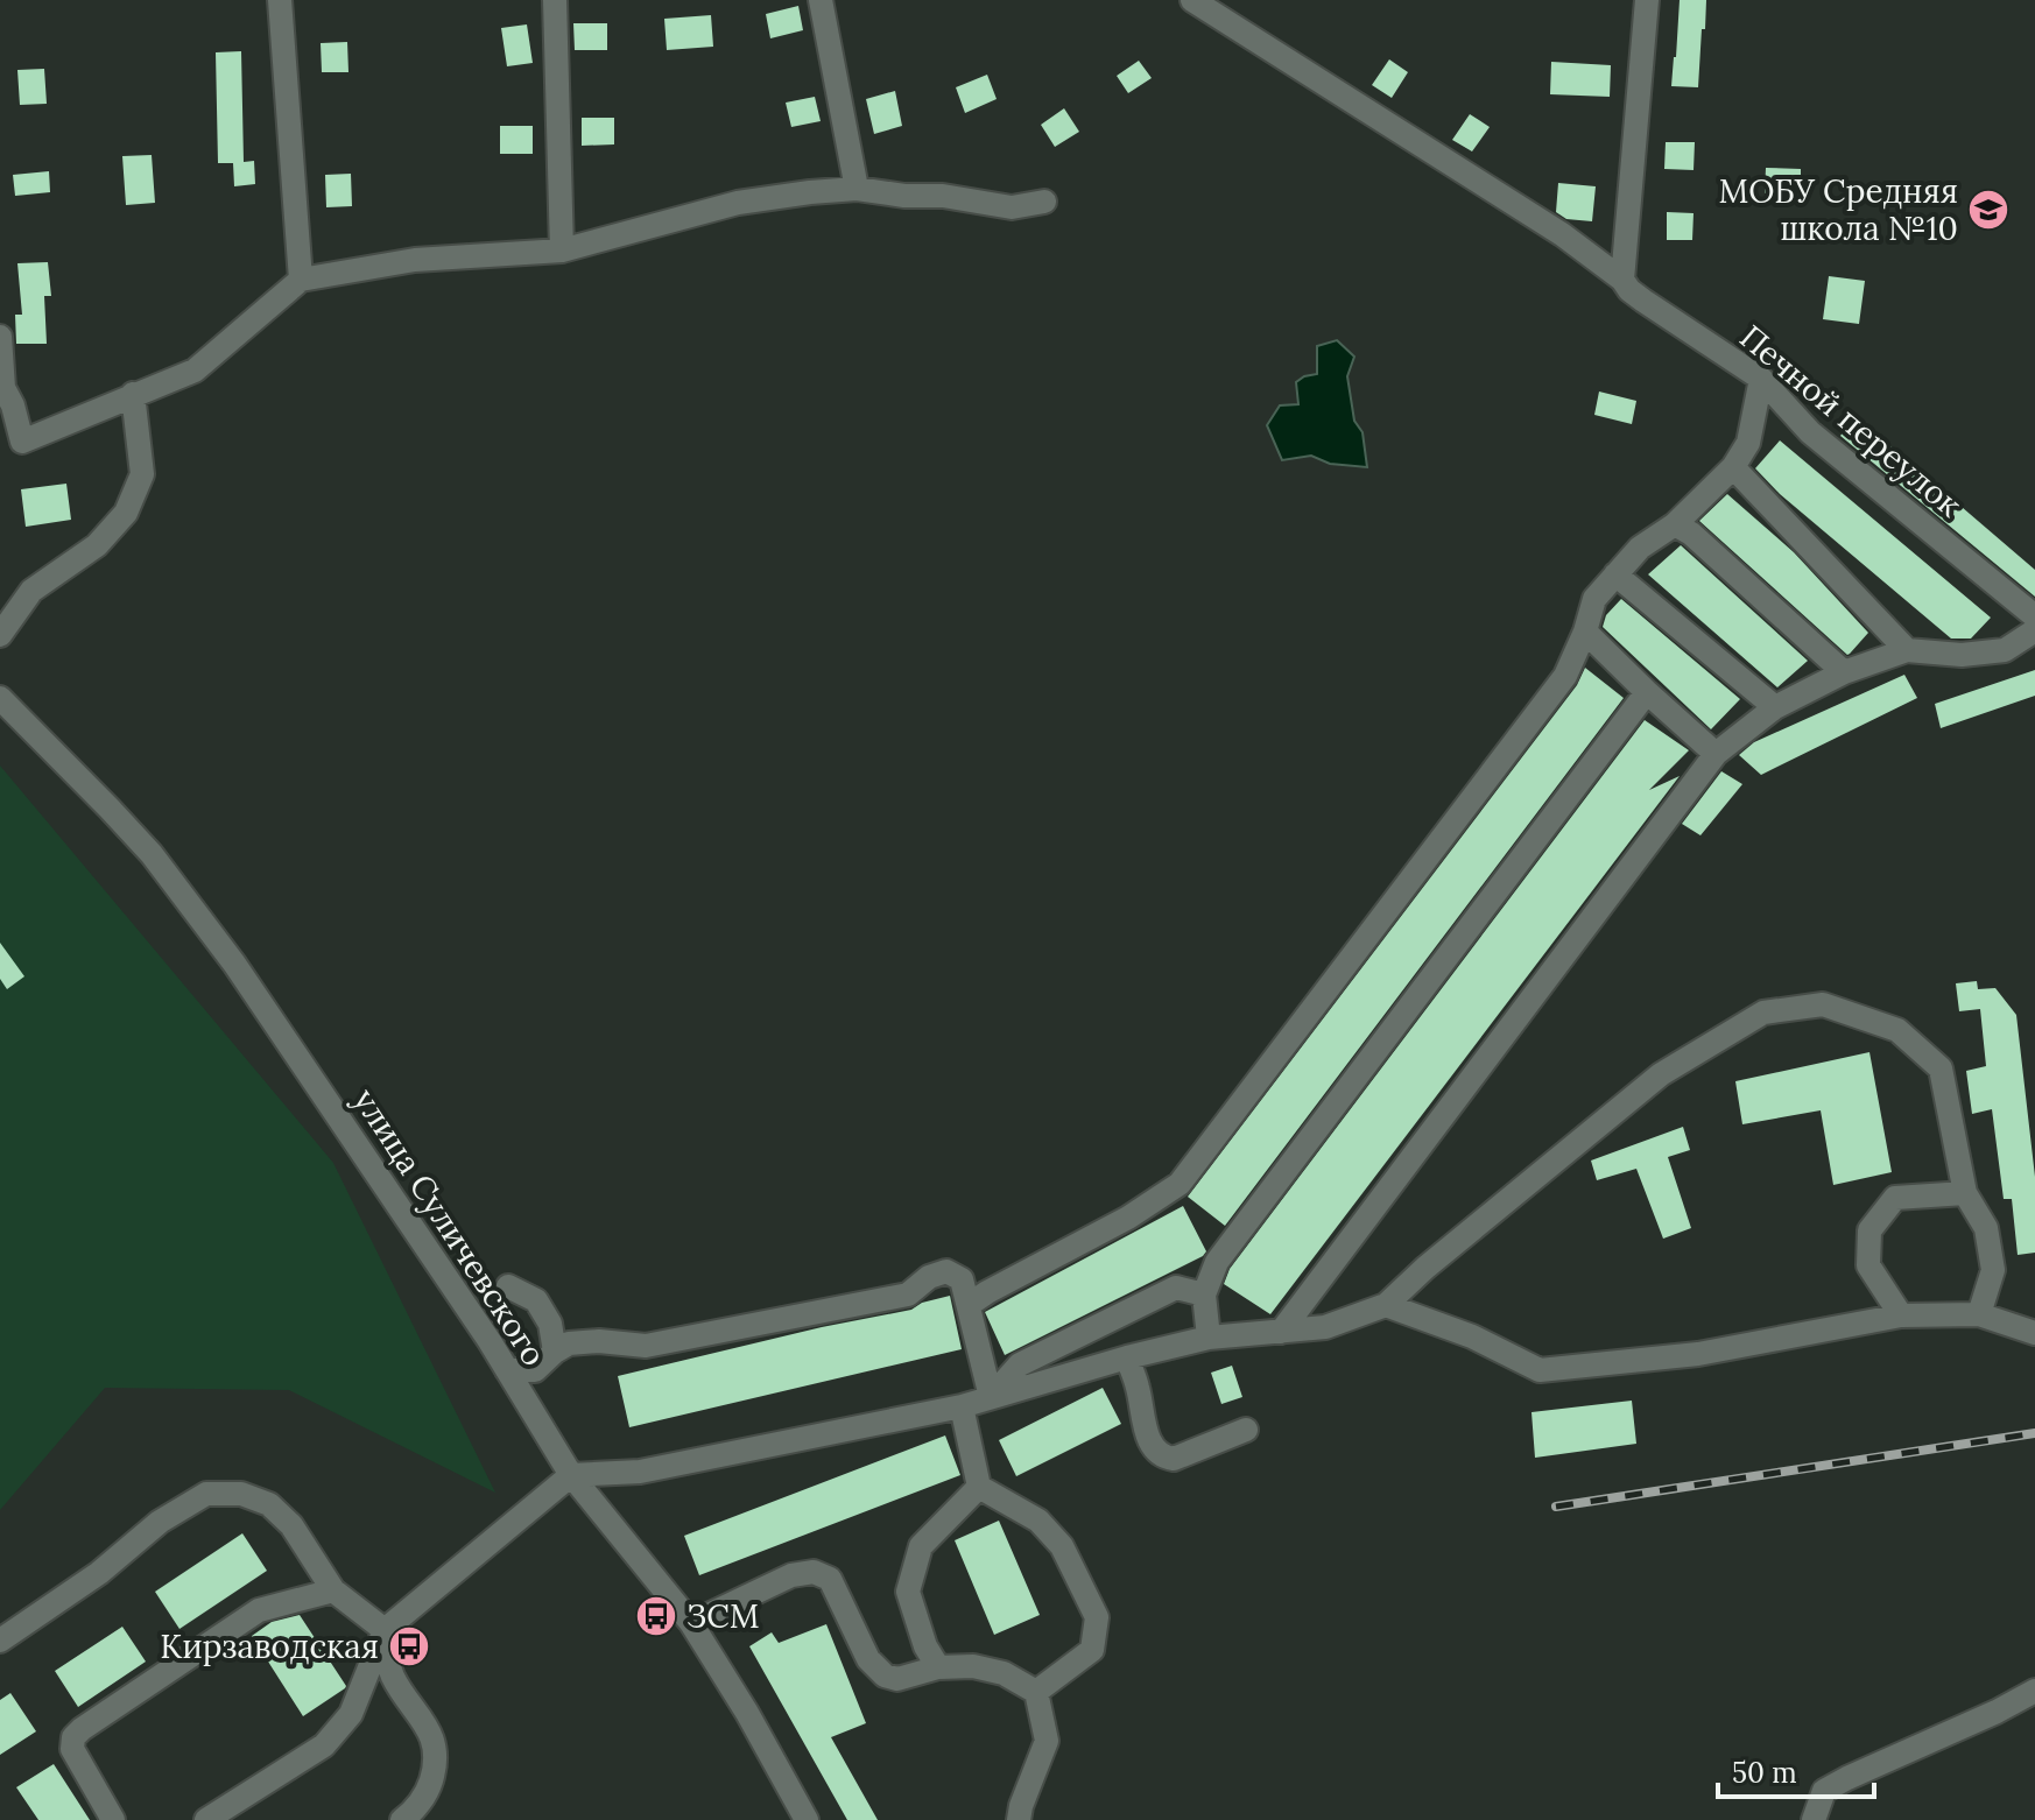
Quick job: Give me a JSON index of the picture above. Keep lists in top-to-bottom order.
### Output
{
  "streets": {
    "street": ["Печной переулок", "улица Суличевского"]
  },
  "places": {
    "school or university": ["МОБУ Средняя школа №10"],
    "bus stop": ["ЗСМ", "Кирзаводская"]
  },
  "scale_bar": "50 m"
}
